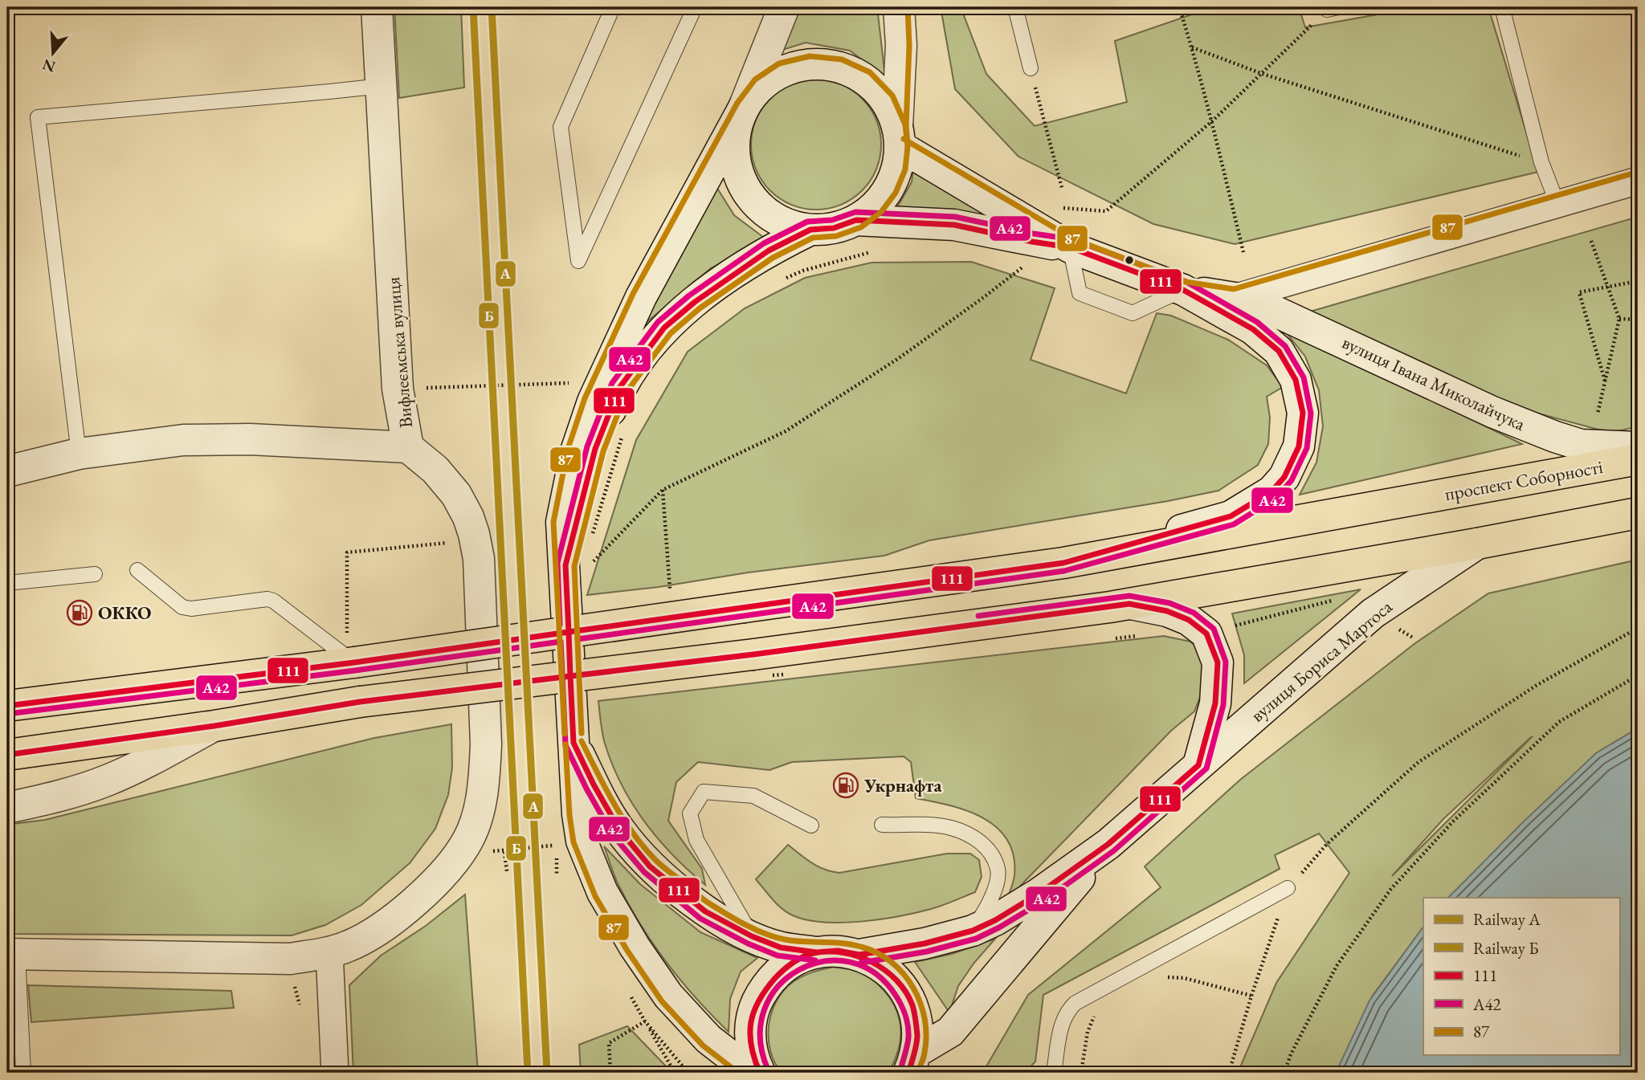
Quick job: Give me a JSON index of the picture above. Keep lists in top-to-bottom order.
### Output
{
  "streets": {
    "highway": ["проспект Соборності"],
    "main road": ["Вифлеємська вулиця", "вулиця Івана Миколайчука", "вулиця Бориса Мартоса"]
  },
  "crossings": [
    ["вулиця Івана Миколайчука", "проспект Соборності"]
  ],
  "places": {
    "fuel station": ["ОККО", "Укрнафта"]
  },
  "lines": [
    "rail line A",
    "rail line Б",
    "transit line 87",
    "transit line А42",
    "transit line 111"
  ],
  "legend": [
    "Railway A",
    "Railway Б",
    "111",
    "А42",
    "87"
  ],
  "north": "bottom"
}
